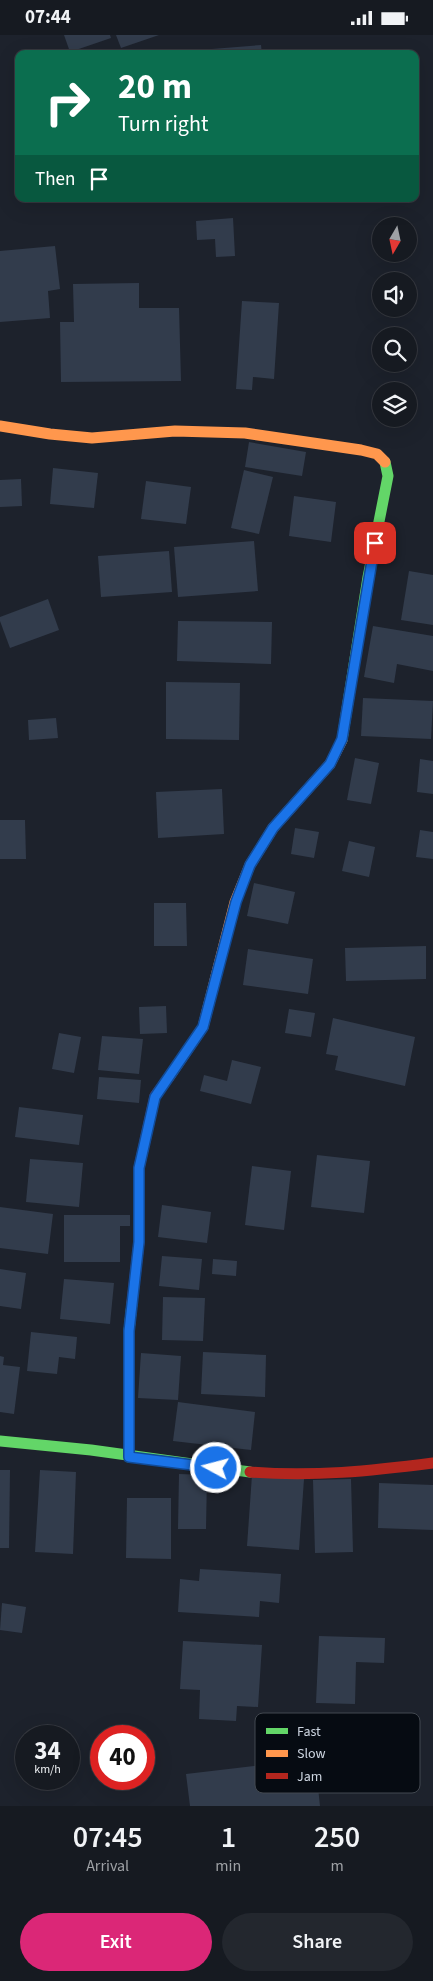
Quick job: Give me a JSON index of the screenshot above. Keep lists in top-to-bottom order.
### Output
{
  "legend": ["Fast", "Slow", "Jam"],
  "north": "bottom",
  "page": {
    "status": "07:44",
    "turn": ["20 m", "Turn right"],
    "then": "Then",
    "speed": "34 km/h",
    "limit": "40",
    "eta": [
      "07:45",
      "Arrival",
      "1",
      "min",
      "250",
      "m"
    ],
    "buttons": ["Exit", "Share"]
  }
}
